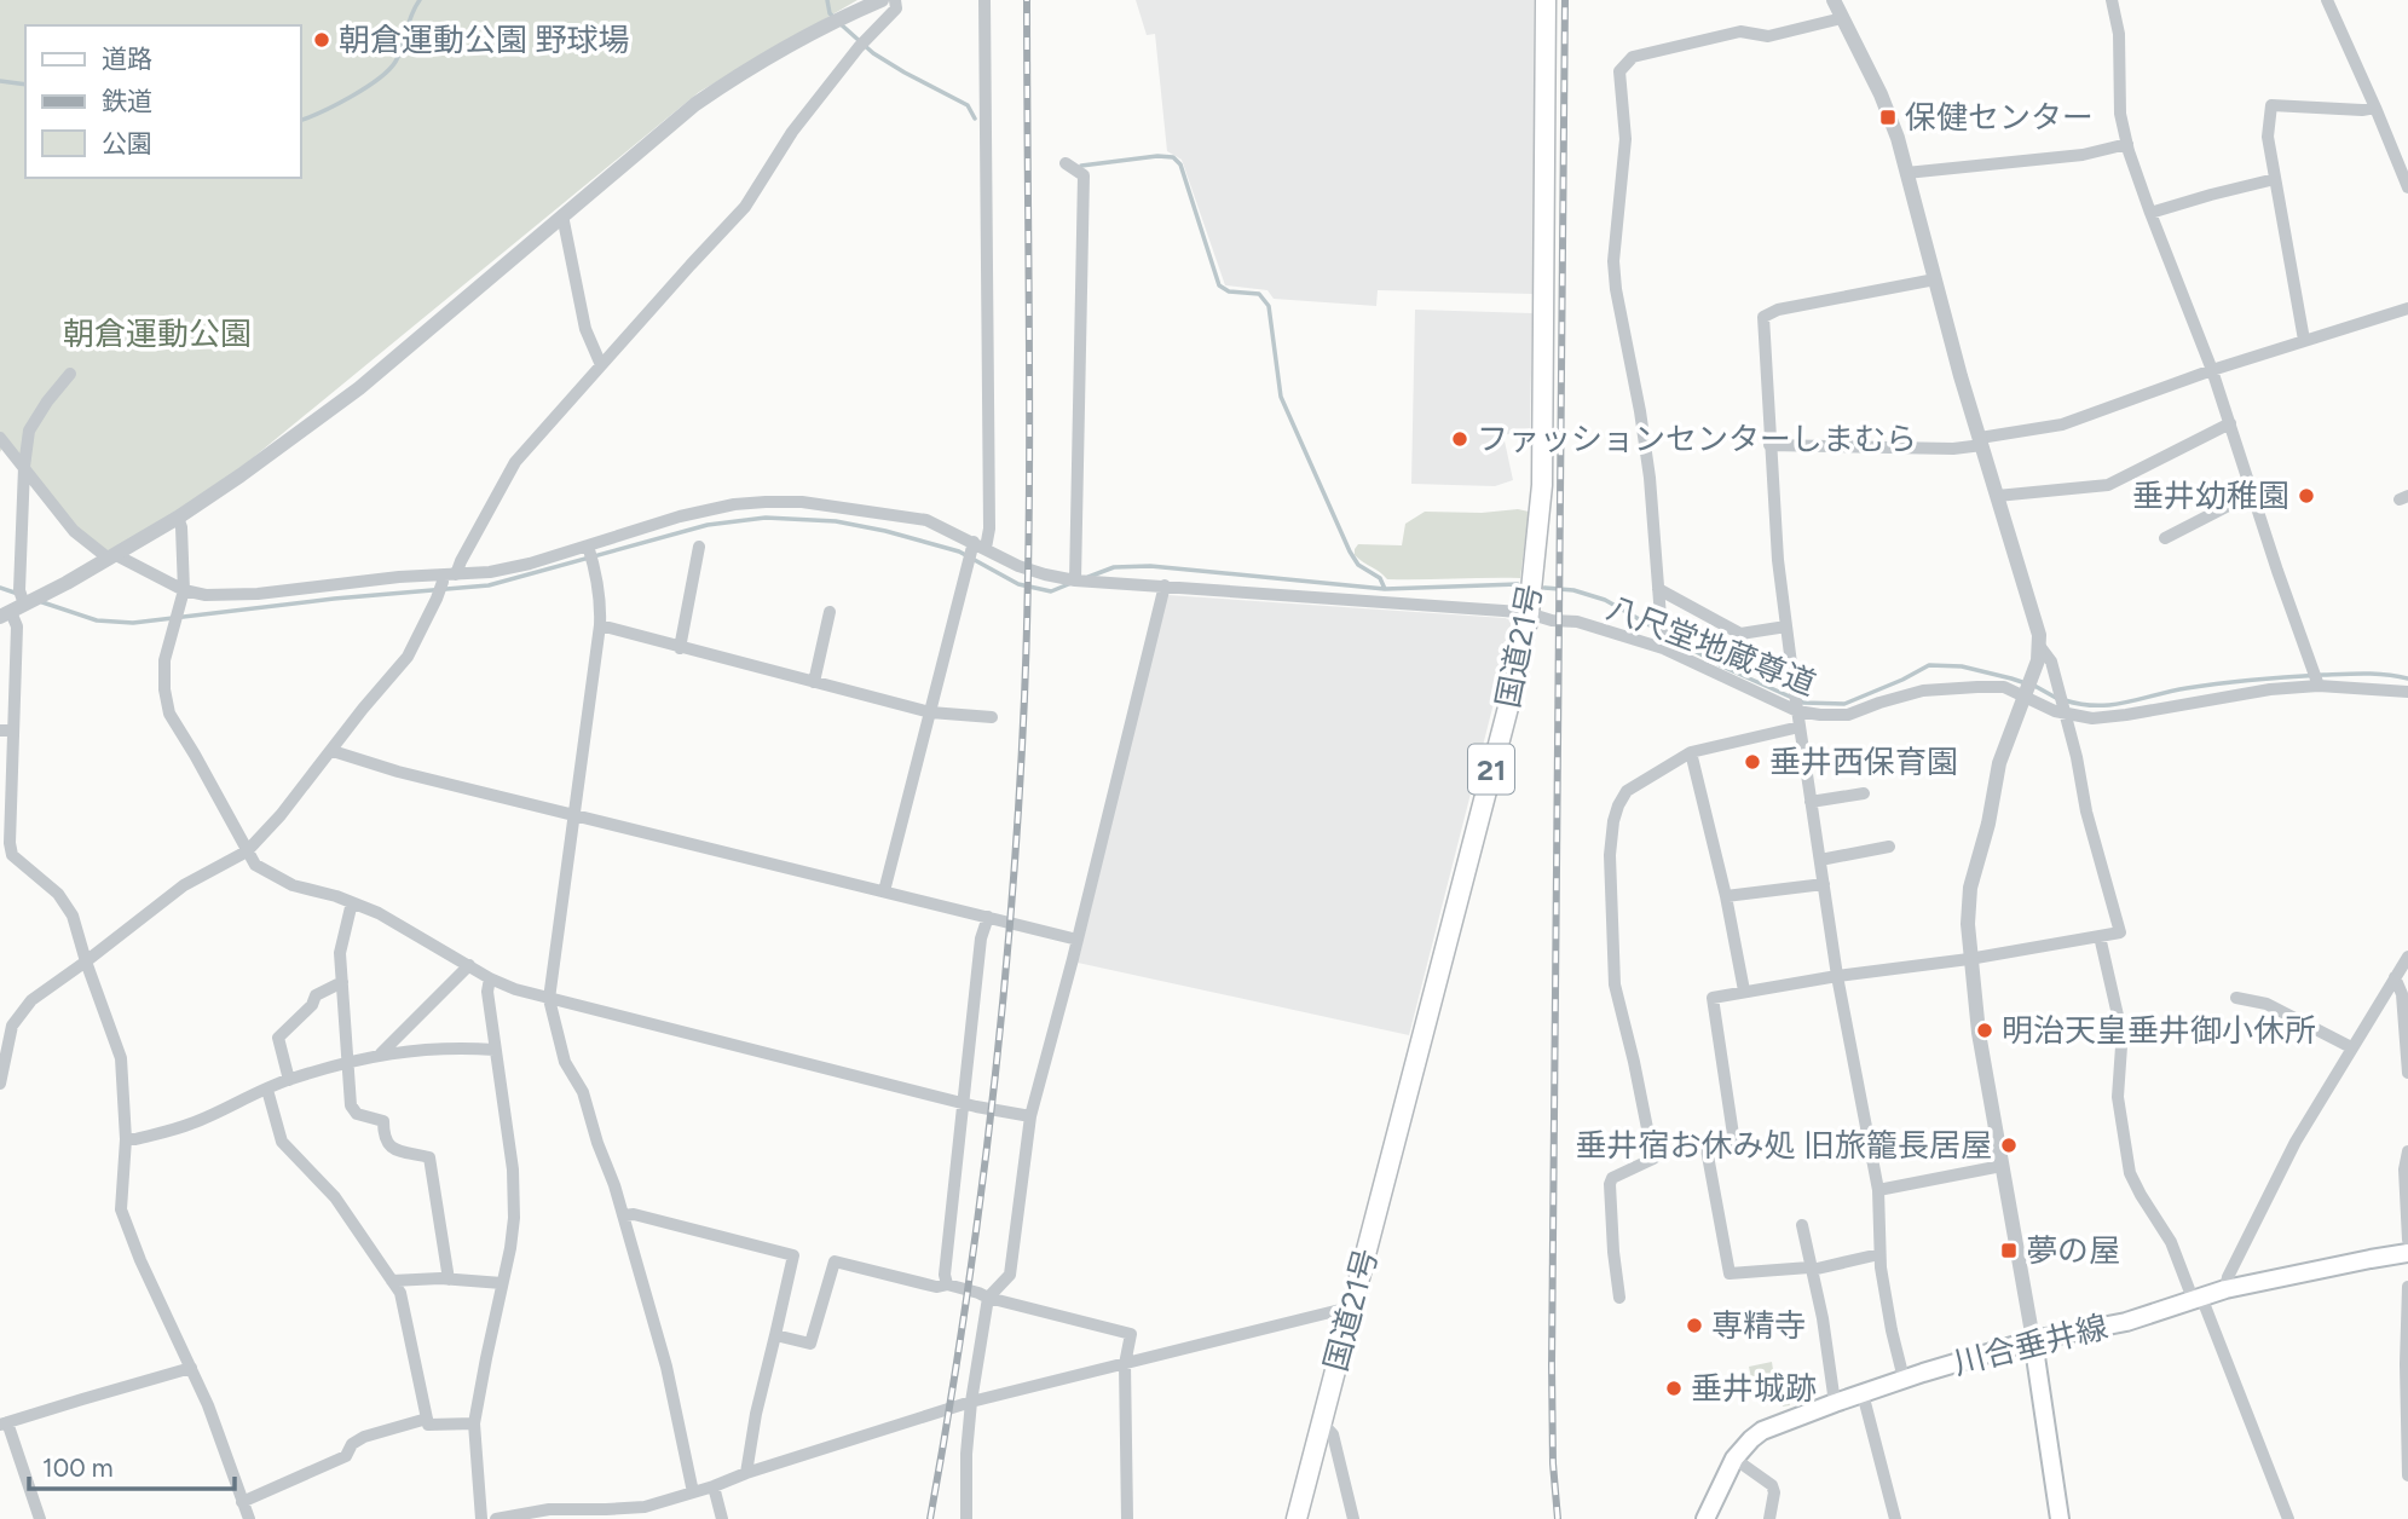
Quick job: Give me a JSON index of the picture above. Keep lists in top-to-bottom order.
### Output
{
  "streets": {
    "highway": ["国道21号", "21"],
    "main road": ["川合垂井線"],
    "street": ["八尺堂地蔵尊道"]
  },
  "crossings": [
    ["国道21号", "八尺堂地蔵尊道"]
  ],
  "parks": ["朝倉運動公園"],
  "places": {
    "other": [
      "朝倉運動公園 野球場",
      "ファッションセンターしまむら",
      "垂井幼稚園",
      "垂井西保育園",
      "明治天皇垂井御小休所",
      "垂井宿お休み処 旧旅籠長居屋",
      "専精寺",
      "垂井城跡"
    ],
    "transit": ["保健センター", "夢の屋"]
  },
  "legend": ["道路", "鉄道", "公園"],
  "scale_bar": "100 m"
}
